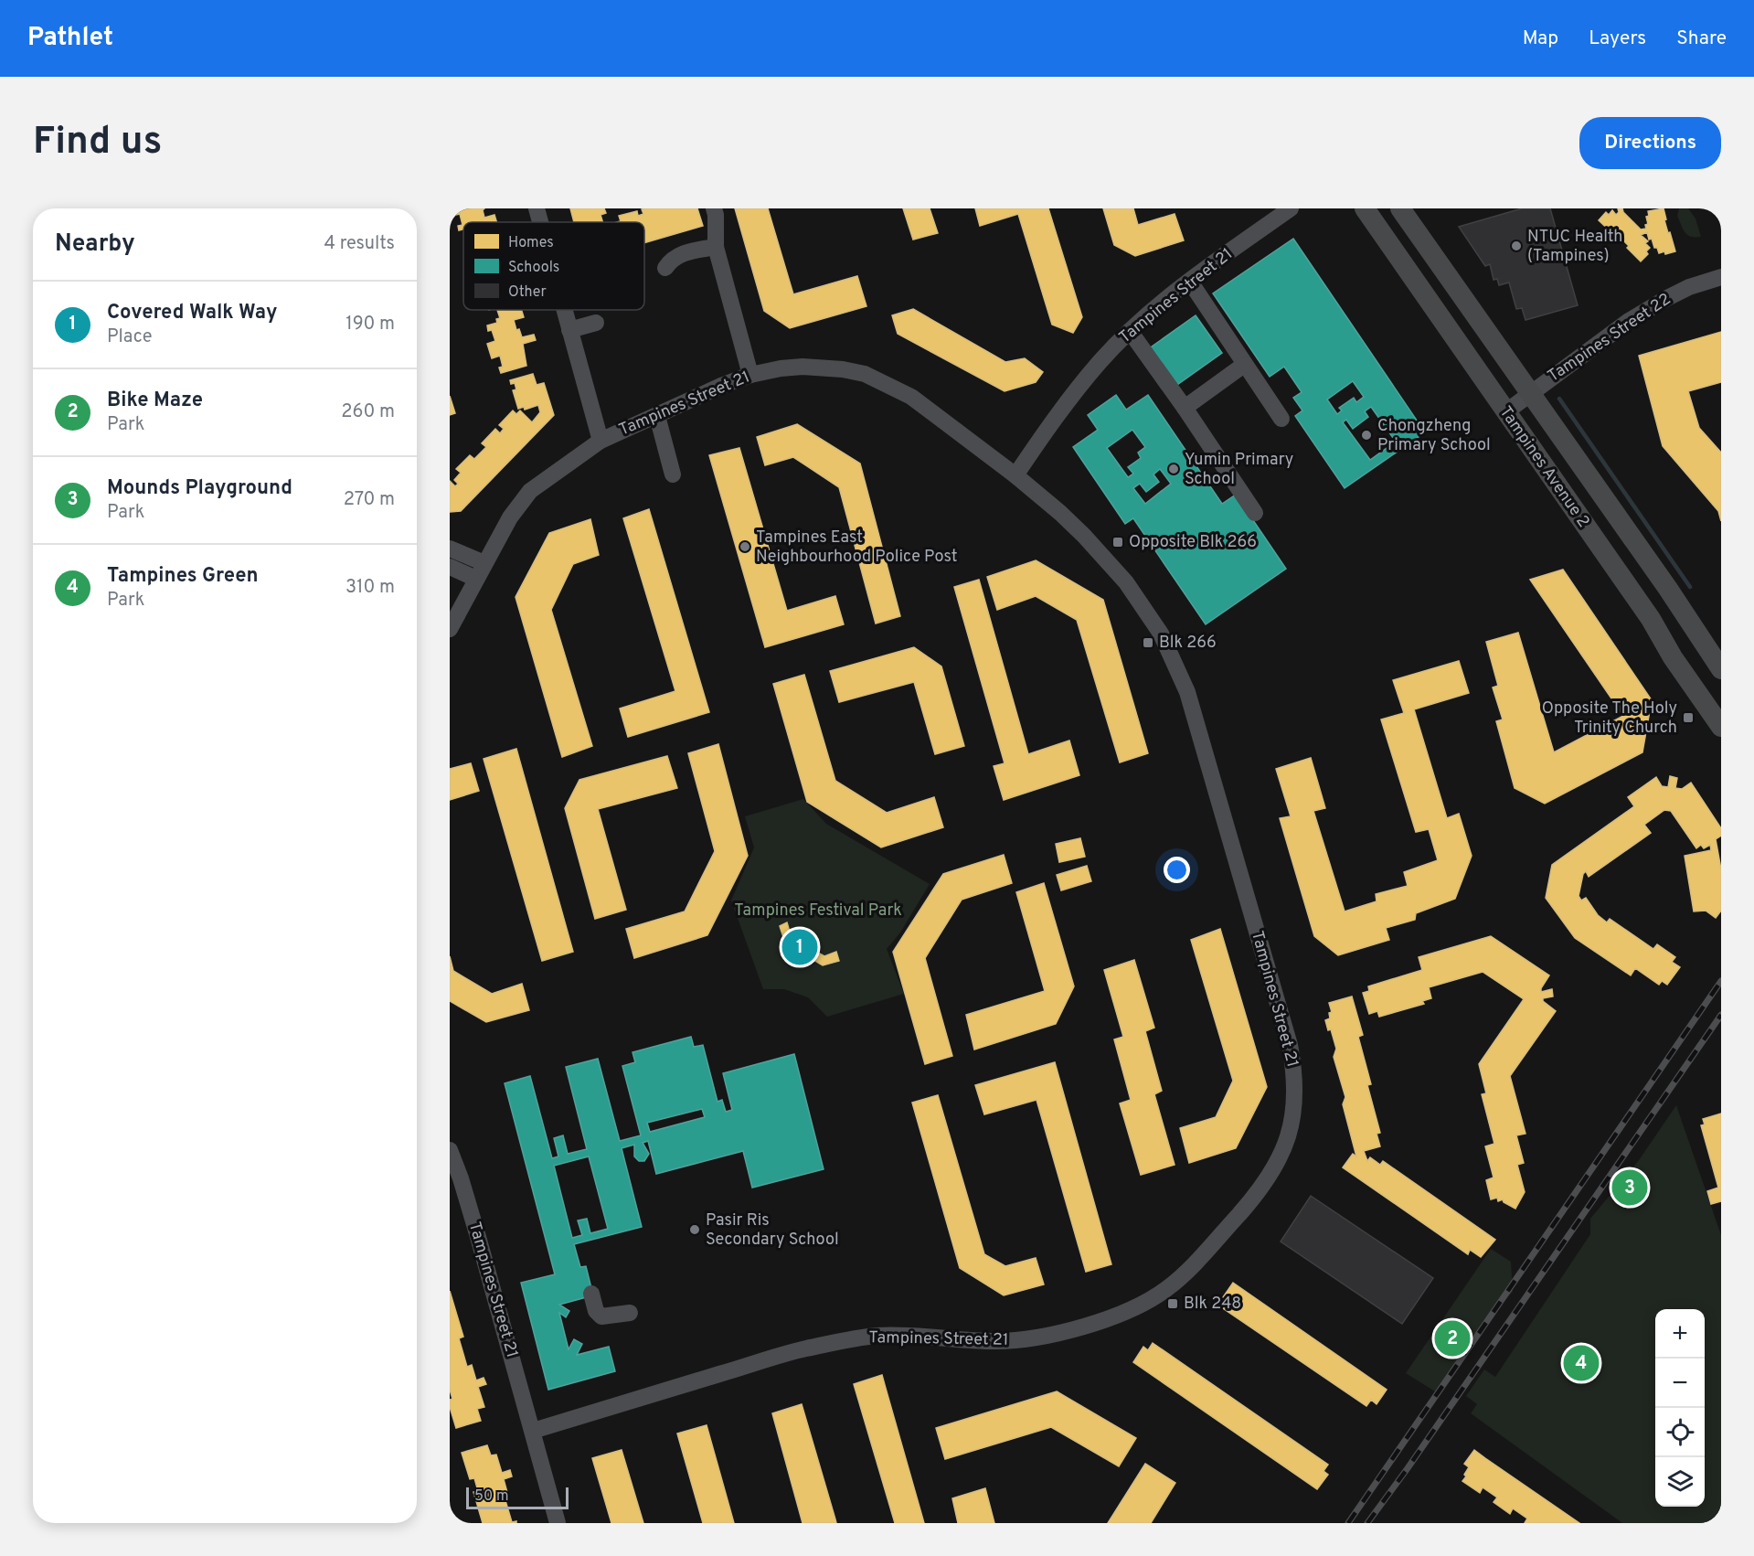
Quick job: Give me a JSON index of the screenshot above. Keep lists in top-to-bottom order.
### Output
{
  "streets": {
    "main road": ["Tampines Avenue 2"],
    "street": ["Tampines Street 21", "Tampines Street 22"]
  },
  "crossings": [
    ["Tampines Street 22", "Tampines Avenue 2"]
  ],
  "parks": ["Tampines Festival Park"],
  "places": {
    "other": [
      "NTUC Health (Tampines)",
      "Chongzheng Primary School",
      "Yumin Primary School",
      "Tampines East Neighbourhood Police Post",
      "Pasir Ris Secondary School"
    ],
    "transit": [
      "Opposite Blk 266",
      "Blk 266",
      "Opposite The Holy Trinity Church",
      "Blk 248"
    ]
  },
  "legend": ["Homes", "Schools", "Other"],
  "scale_bar": "50 m",
  "page": {
    "header": "Pathlet",
    "nav": ["Map", "Layers", "Share"],
    "buttons": "Directions",
    "title": "Find us",
    "heading": ["Nearby", "4 results"],
    "list": [
      {
        "mark": "1",
        "name": "Covered Walk Way",
        "note": "Place",
        "value": "190 m"
      },
      {
        "mark": "2",
        "name": "Bike Maze",
        "note": "Park",
        "value": "260 m"
      },
      {
        "mark": "3",
        "name": "Mounds Playground",
        "note": "Park",
        "value": "270 m"
      },
      {
        "mark": "4",
        "name": "Tampines Green",
        "note": "Park",
        "value": "310 m"
      }
    ],
    "pins": [
      "1",
      "3",
      "2",
      "4"
    ],
    "map_buttons": ["+", "−"],
    "scale": "50 m"
  }
}
